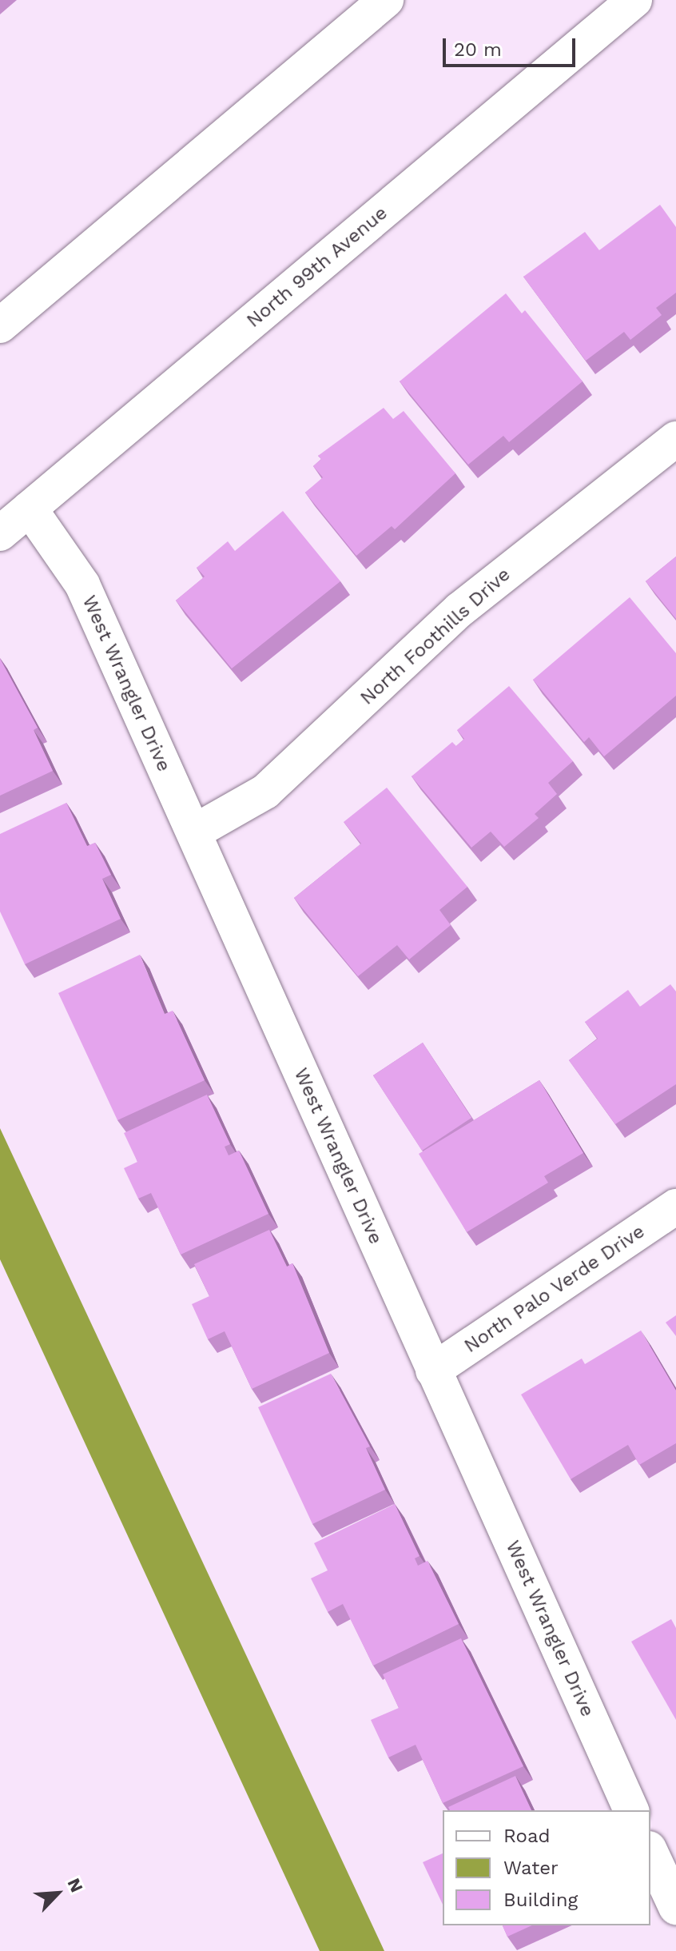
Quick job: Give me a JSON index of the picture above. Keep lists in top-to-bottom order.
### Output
{
  "streets": {
    "street": [
      "North 99th Avenue",
      "North Foothills Drive",
      "West Wrangler Drive",
      "North Palo Verde Drive"
    ]
  },
  "crossings": [
    ["North 99th Avenue", "West Wrangler Drive"],
    ["North Foothills Drive", "West Wrangler Drive"],
    ["West Wrangler Drive", "North Palo Verde Drive"]
  ],
  "legend": ["Road", "Water", "Building"],
  "scale_bar": "20 m",
  "north": "top right"
}
